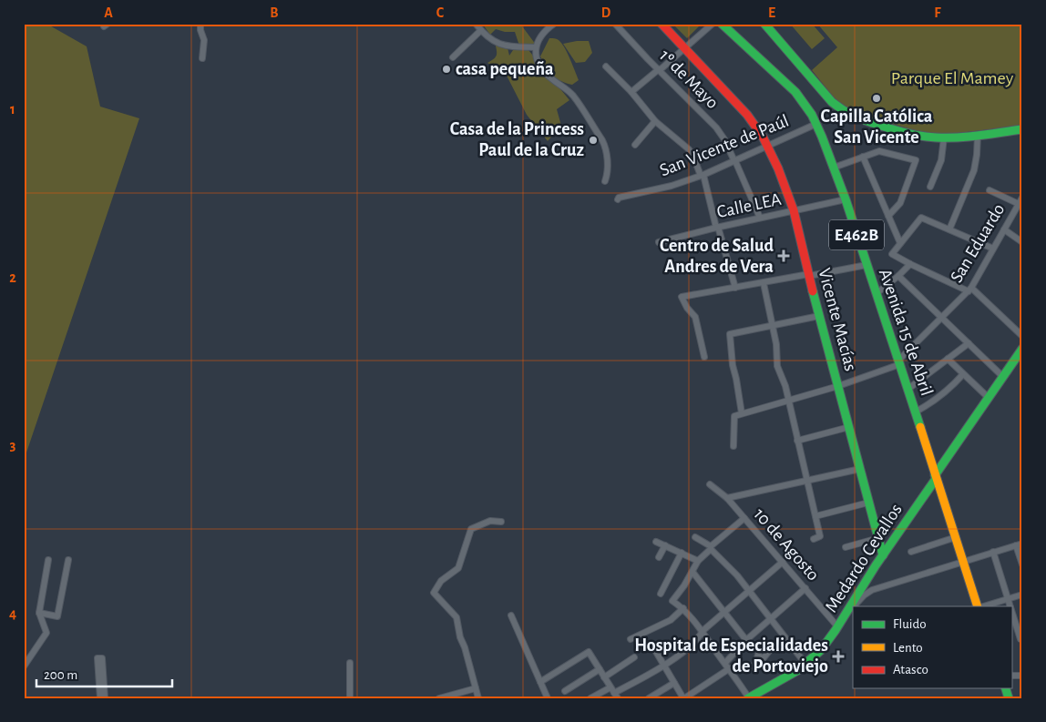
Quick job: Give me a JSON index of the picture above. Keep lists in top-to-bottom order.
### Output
{
  "streets": {
    "street": [
      "1º de Mayo",
      "San Vicente de Paúl",
      "Calle LEA",
      "E462B",
      "San Eduardo",
      "Vicente Macías",
      "Avenida 15 de Abril",
      "10 de Agosto",
      "Medardo Cevallos"
    ]
  },
  "crossings": [
    ["1º de Mayo", "San Vicente de Paúl"],
    ["1º de Mayo", "Calle LEA"],
    ["San Vicente de Paúl", "Vicente Macías"],
    ["San Vicente de Paúl", "Avenida 15 de Abril"],
    ["Calle LEA", "Vicente Macías"],
    ["Calle LEA", "Avenida 15 de Abril"],
    ["San Eduardo", "Vicente Macías"],
    ["San Eduardo", "Avenida 15 de Abril"],
    ["Vicente Macías", "Medardo Cevallos"],
    ["Avenida 15 de Abril", "Medardo Cevallos"],
    ["10 de Agosto", "Medardo Cevallos"]
  ],
  "parks": ["Parque El Mamey"],
  "places": {
    "other": ["casa pequeña", "Capilla Católica San Vicente", "Casa de la Princess Paul de la Cruz"],
    "health": ["Centro de Salud Andres de Vera", "Hospital de Especialidades de Portoviejo"]
  },
  "legend": ["Fluido", "Lento", "Atasco"],
  "scale_bar": "200 m",
  "grid": {
    "columns": [
      "A",
      "B",
      "C",
      "D",
      "E",
      "F"
    ],
    "rows": [
      "1",
      "2",
      "3",
      "4"
    ]
  }
}
